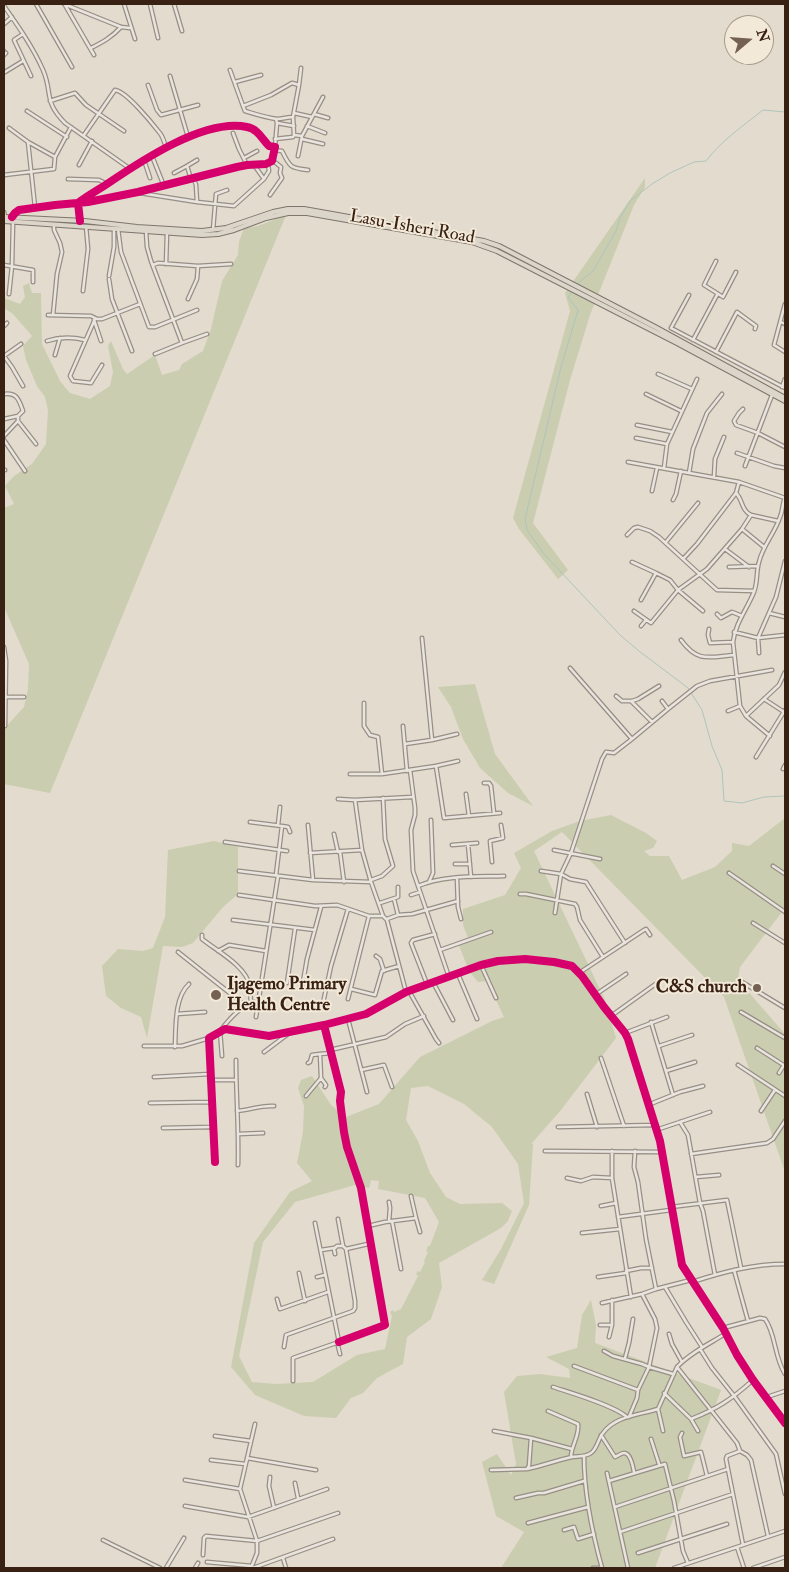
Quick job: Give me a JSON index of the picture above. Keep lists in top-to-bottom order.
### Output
{
  "streets": {
    "main road": ["Lasu-Isheri Road"]
  },
  "places": ["C&S church", "Ijagemo Primary Health Centre"],
  "north": "right"
}
